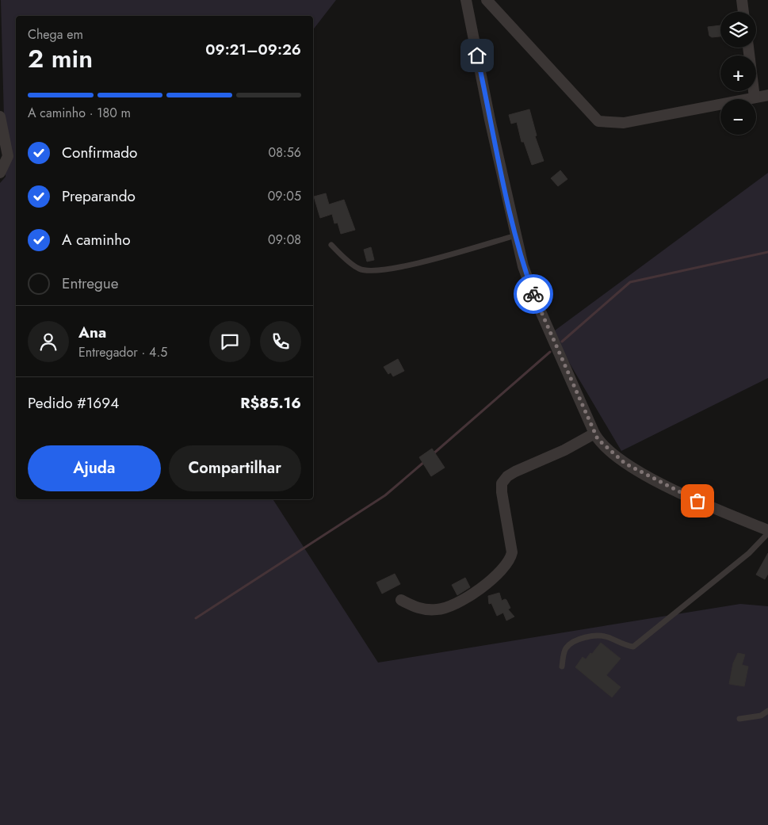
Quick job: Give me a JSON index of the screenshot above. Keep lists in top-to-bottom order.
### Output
{
  "page": {
    "map_buttons": ["+", "−"],
    "heading": ["2 min", "Chega em", "09:21–09:26"],
    "panel": [
      "Ana",
      "Entregador · 4.5",
      "Pedido #1694",
      "R$85.16"
    ],
    "bar": "A caminho · 180 m",
    "list": [
      ["Confirmado", "08:56"],
      ["Preparando", "09:05"],
      ["A caminho", "09:08"],
      "Entregue"
    ],
    "buttons": ["Ajuda", "Compartilhar"]
  }
}
